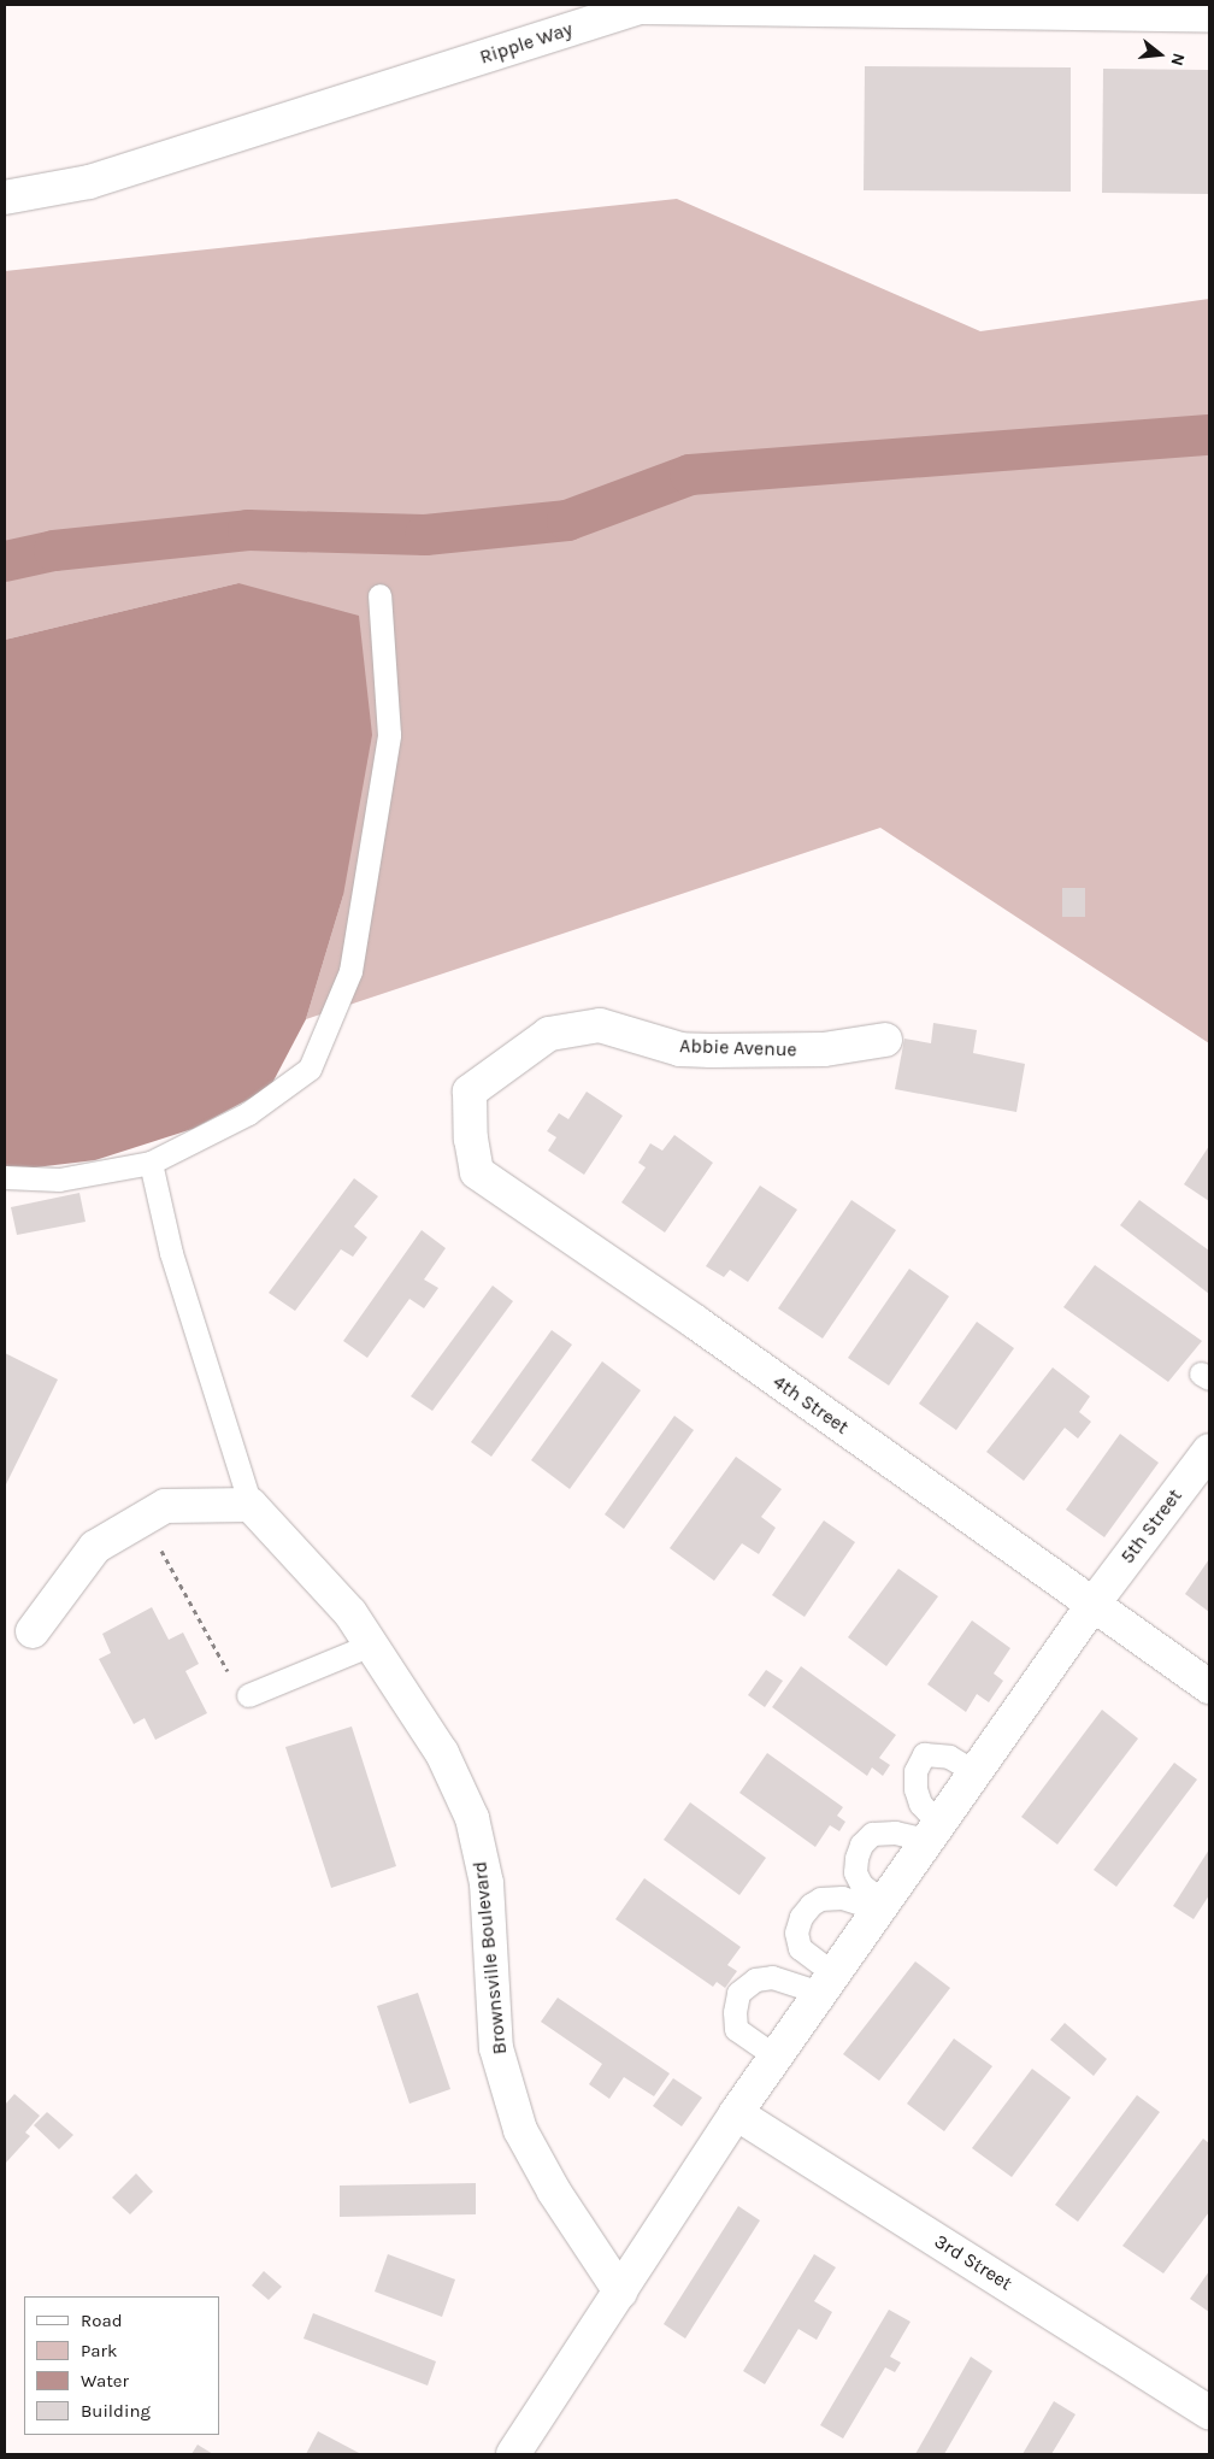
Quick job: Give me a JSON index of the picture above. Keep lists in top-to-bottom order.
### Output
{
  "streets": {
    "street": [
      "Ripple Way",
      "Abbie Avenue",
      "4th Street",
      "5th Street",
      "Brownsville Boulevard",
      "3rd Street"
    ]
  },
  "crossings": [
    ["Abbie Avenue", "4th Street"],
    ["4th Street", "5th Street"],
    ["5th Street", "Brownsville Boulevard"],
    ["5th Street", "3rd Street"]
  ],
  "legend": [
    "Road",
    "Park",
    "Water",
    "Building"
  ],
  "north": "right"
}
